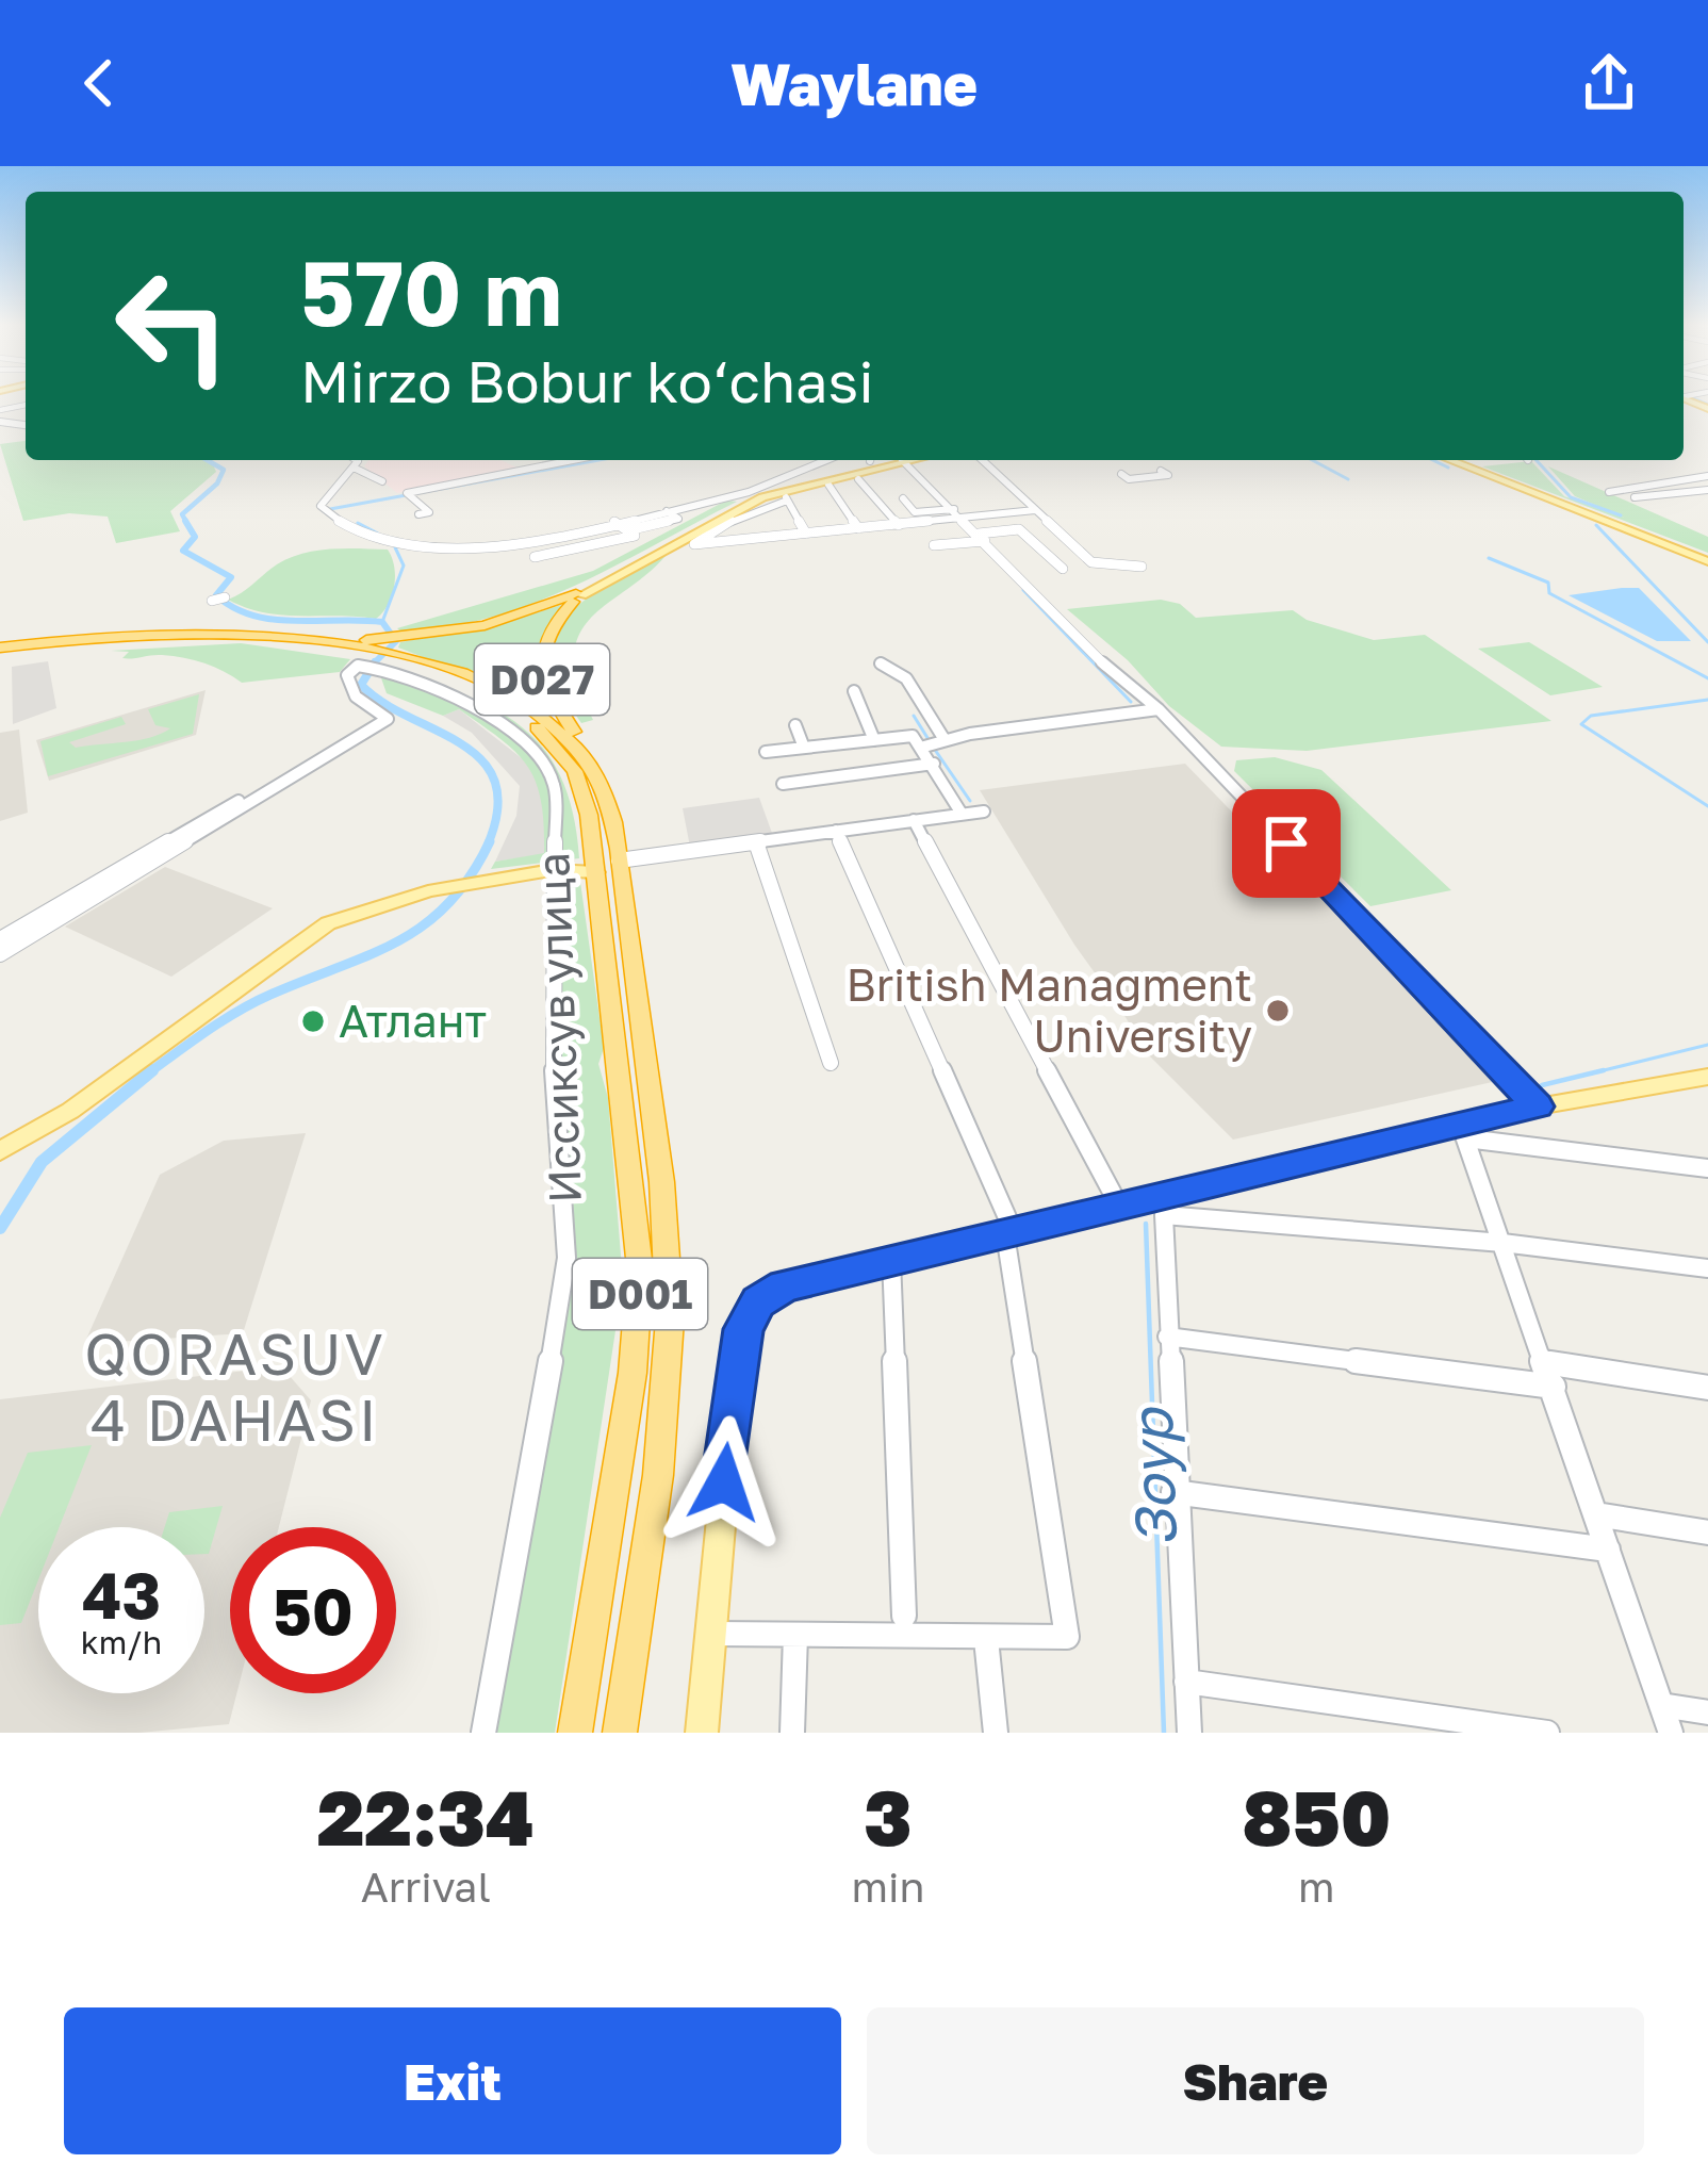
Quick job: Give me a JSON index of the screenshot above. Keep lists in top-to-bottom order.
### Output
{
  "streets": {
    "highway": ["D027", "D001"],
    "street": ["Иссиксув улица"]
  },
  "crossings": [
    ["D027", "Иссиксув улица"],
    ["D027", "D001"],
    ["Иссиксув улица", "D001"]
  ],
  "districts": ["QORASUV 4 DAHASI"],
  "water": ["Зоур"],
  "places": ["British Managment University", "Атлант"],
  "page": {
    "header": "Waylane",
    "turn": ["570 m", "Mirzo Bobur ko‘chasi"],
    "speed": "43 km/h",
    "limit": "50",
    "eta": [
      "22:34",
      "Arrival",
      "3",
      "min",
      "850",
      "m"
    ],
    "buttons": ["Exit", "Share"]
  }
}
